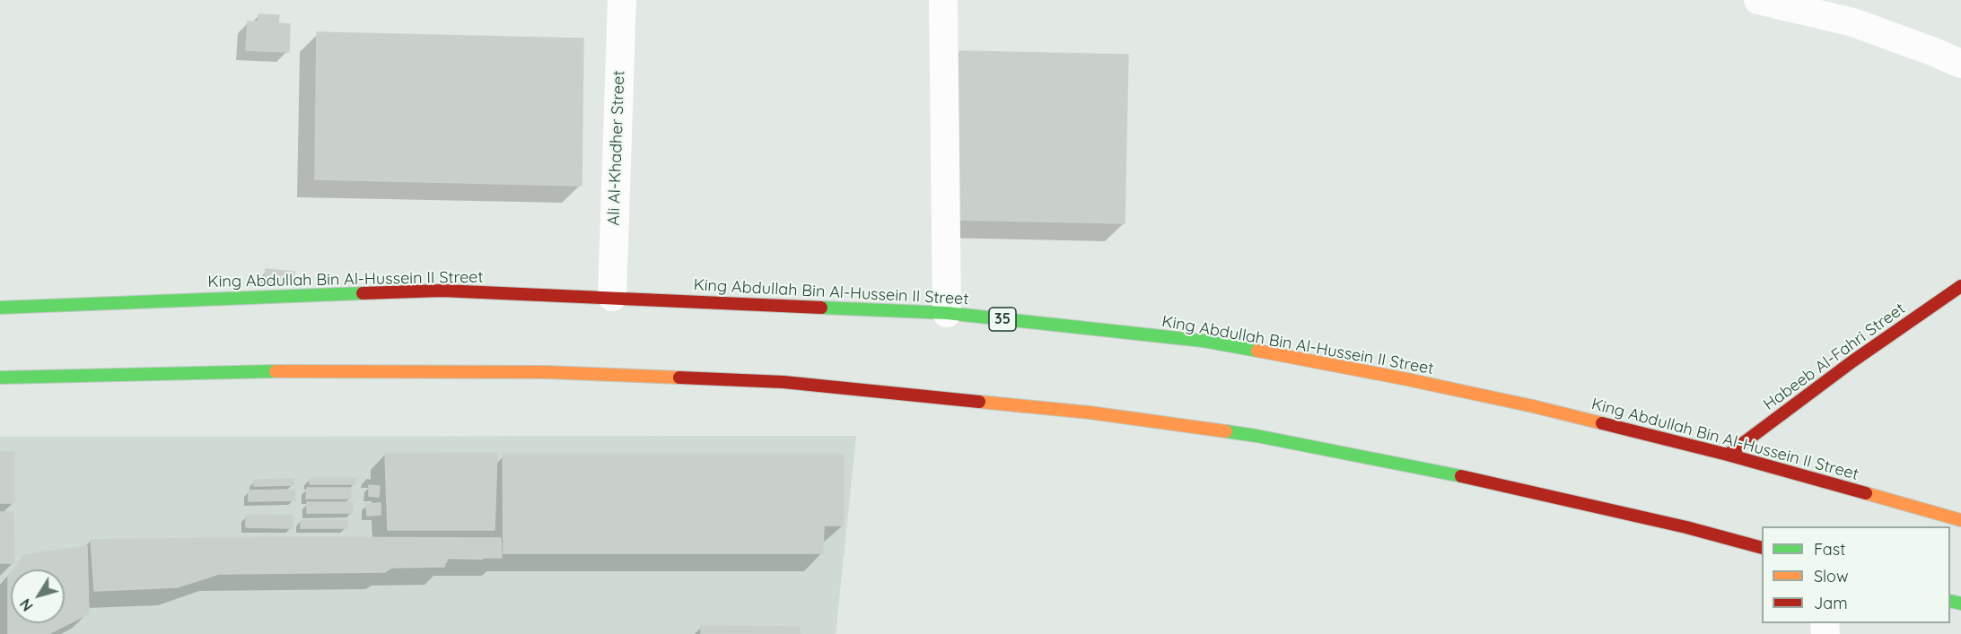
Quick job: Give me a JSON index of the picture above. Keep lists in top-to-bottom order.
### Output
{
  "streets": {
    "main road": ["King Abdullah Bin Al-Hussein II Street", "35", "Habeeb Al-Fahri Street"],
    "street": ["Ali Al-Khadher Street"]
  },
  "crossings": [
    ["Ali Al-Khadher Street", "King Abdullah Bin Al-Hussein II Street"],
    ["King Abdullah Bin Al-Hussein II Street", "Habeeb Al-Fahri Street"]
  ],
  "legend": ["Fast", "Slow", "Jam"],
  "north": "bottom left"
}
